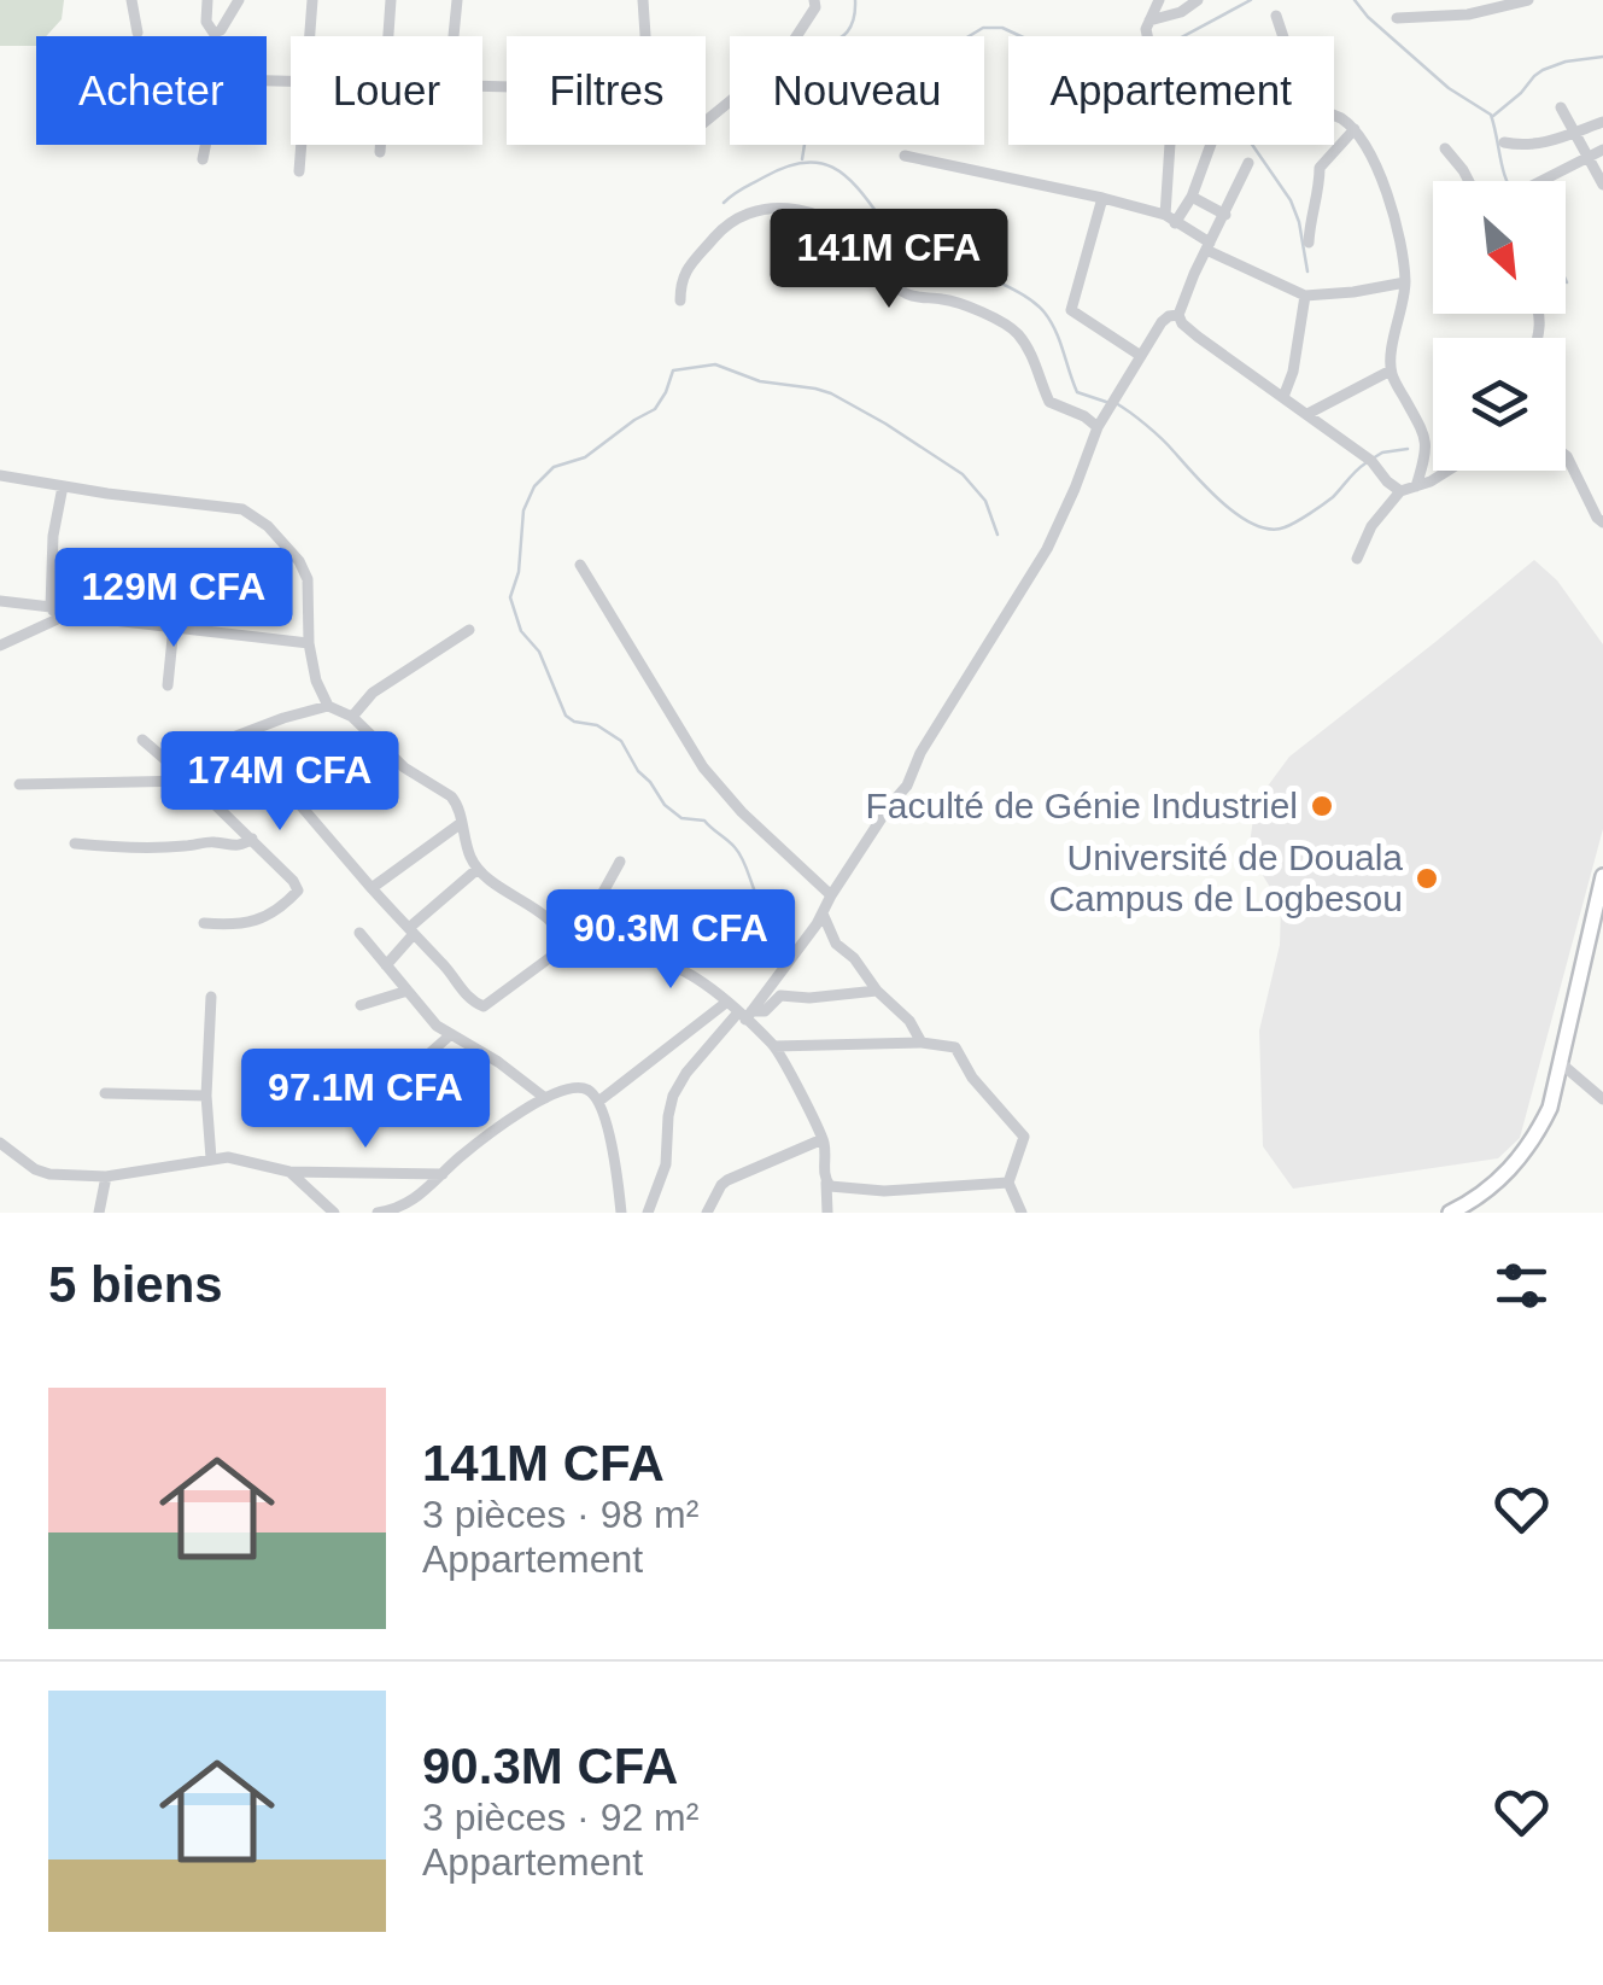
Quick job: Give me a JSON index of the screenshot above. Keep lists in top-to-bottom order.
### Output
{
  "places": ["Faculté de Génie Industriel", "Université de Douala Campus de Logbesou"],
  "north": "bottom right",
  "page": {
    "chip": [
      "Acheter",
      "Louer",
      "Filtres",
      "Nouveau",
      "Appartement"
    ],
    "price": [
      "141M CFA",
      "129M CFA",
      "174M CFA",
      "90.3M CFA",
      "97.1M CFA"
    ],
    "heading": "5 biens",
    "list": [
      {
        "name": "141M CFA",
        "note": "3 pièces · 98 m² · Appartement"
      },
      {
        "name": "90.3M CFA",
        "note": "3 pièces · 92 m² · Appartement"
      }
    ]
  }
}
